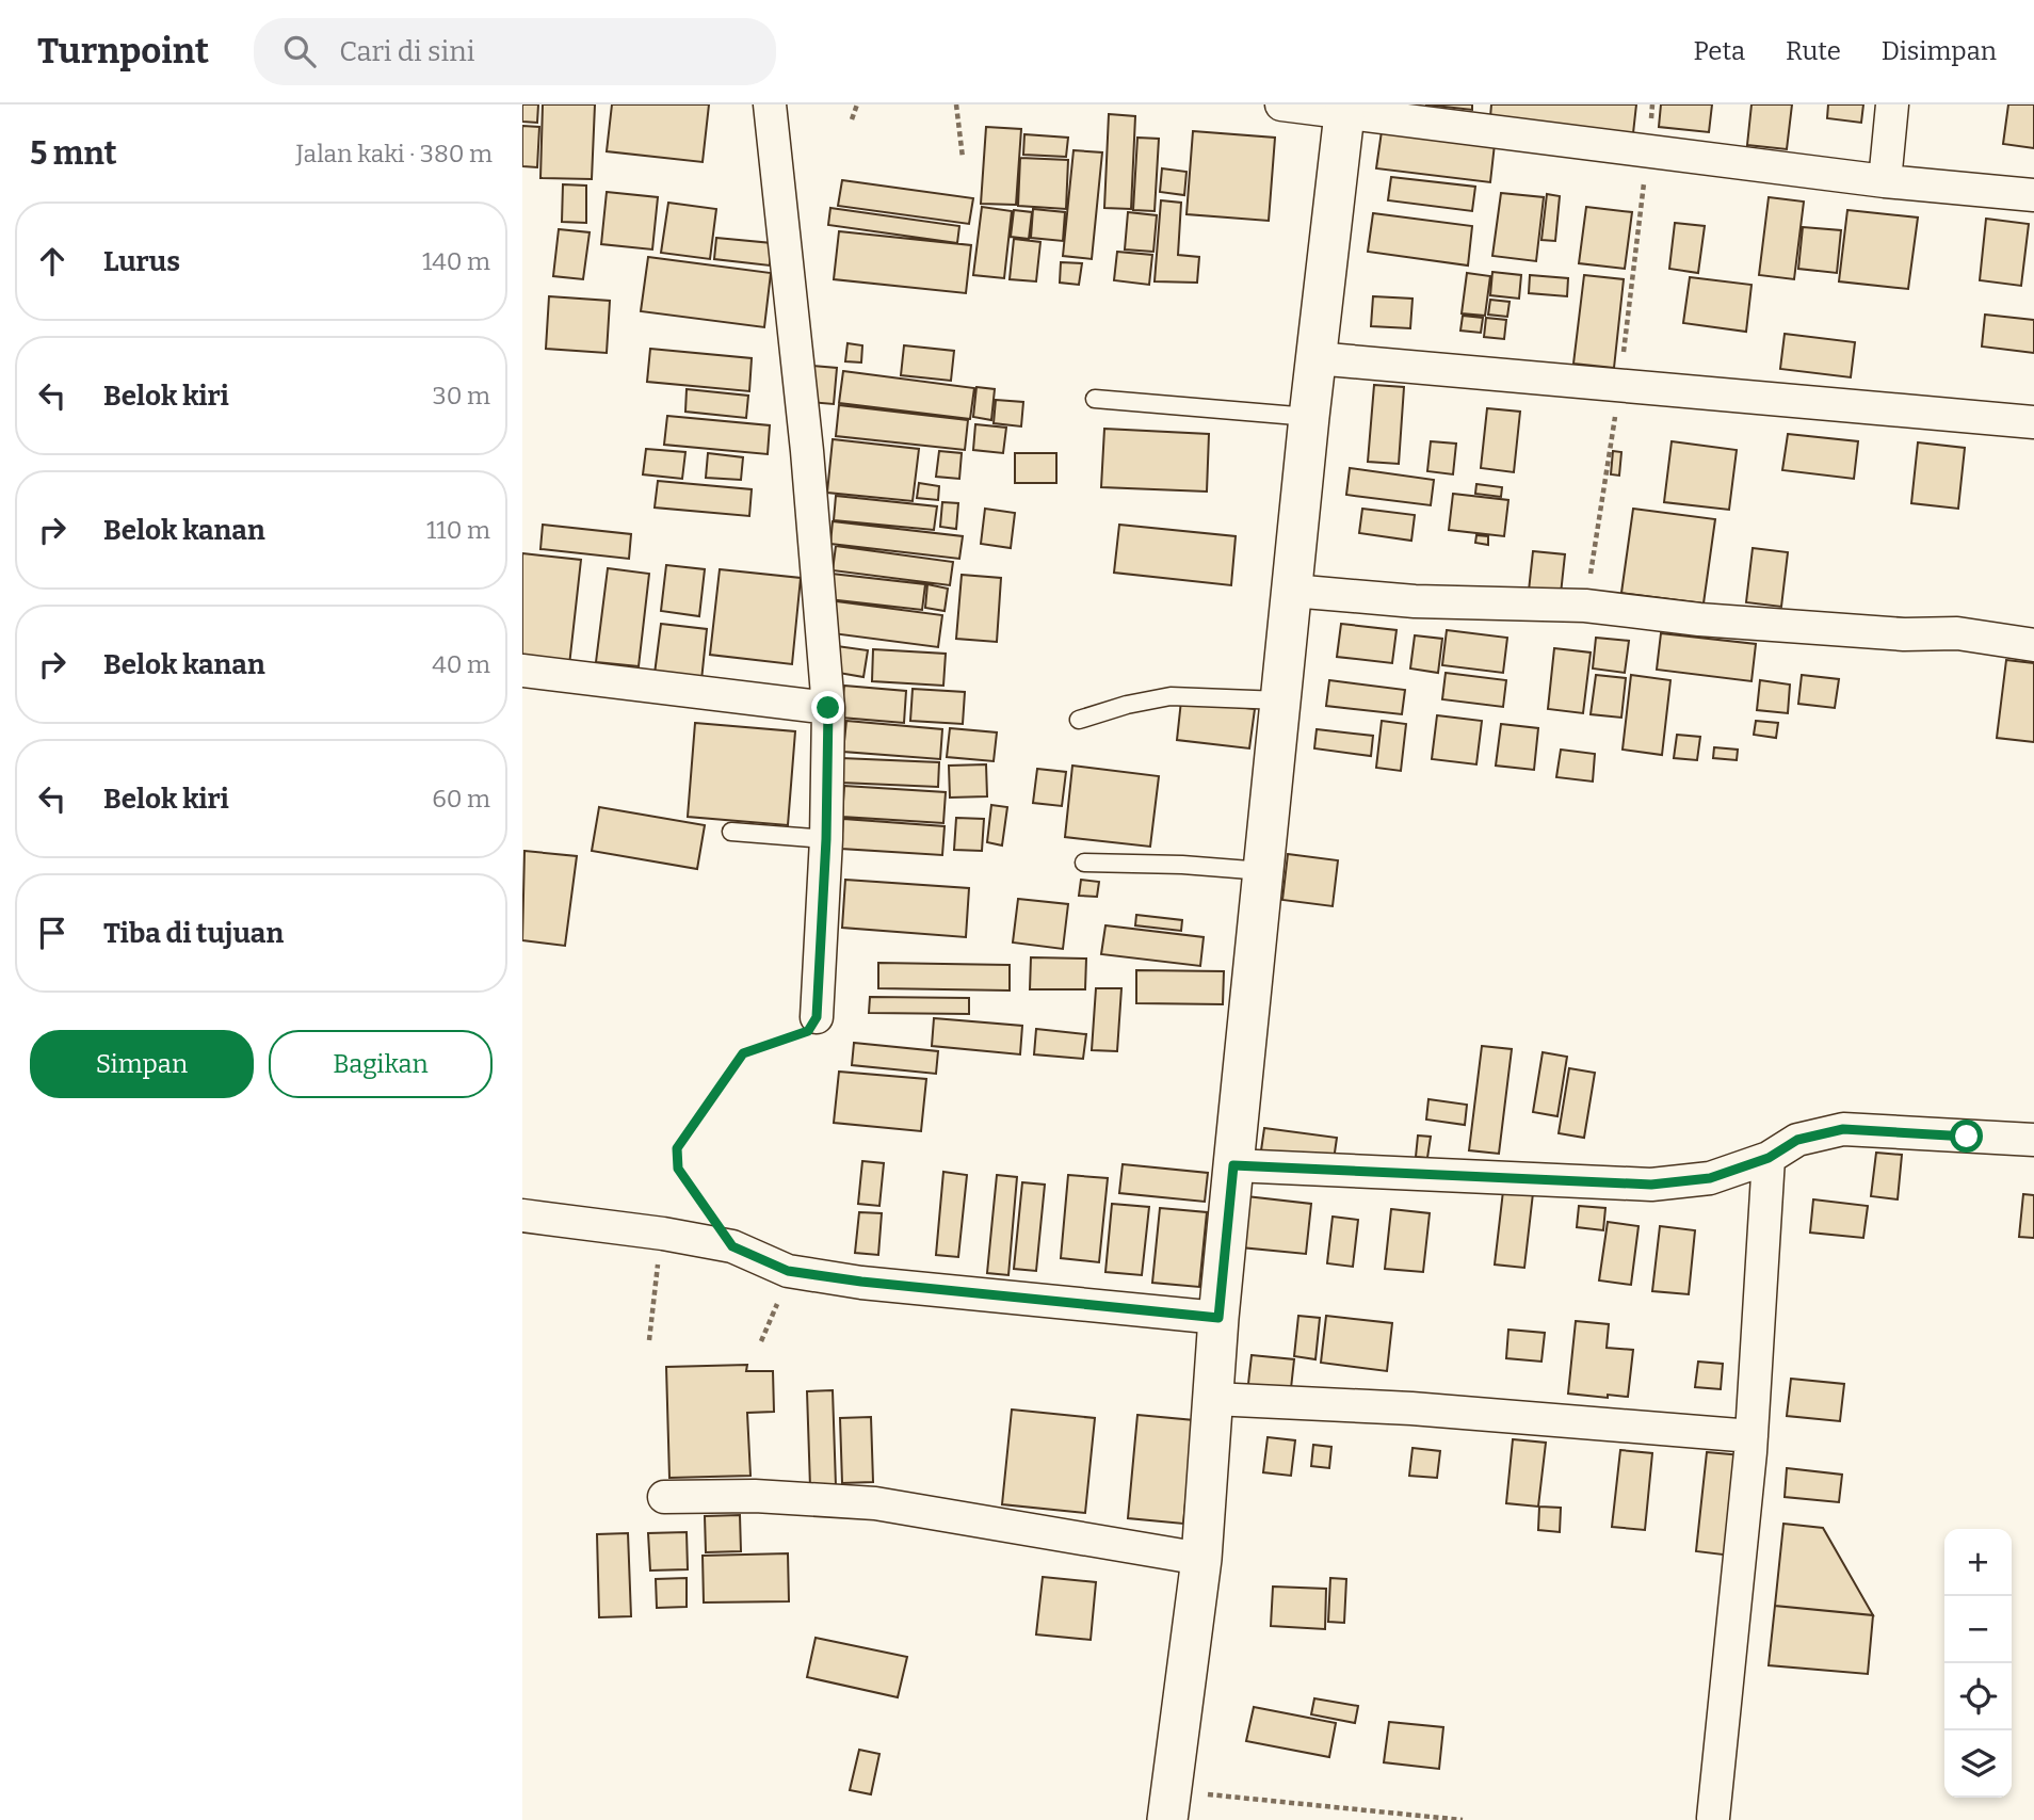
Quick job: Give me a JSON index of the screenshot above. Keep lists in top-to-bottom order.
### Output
{
  "page": {
    "header": "Turnpoint",
    "search": "Cari di sini",
    "nav": ["Peta", "Rute", "Disimpan"],
    "heading": ["5 mnt", "Jalan kaki · 380 m"],
    "list": [
      ["Lurus", "140 m"],
      ["Belok kiri", "30 m"],
      ["Belok kanan", "110 m"],
      ["Belok kanan", "40 m"],
      ["Belok kiri", "60 m"],
      "Tiba di tujuan"
    ],
    "buttons": ["Simpan", "Bagikan"],
    "map_buttons": ["+", "−"]
  }
}
